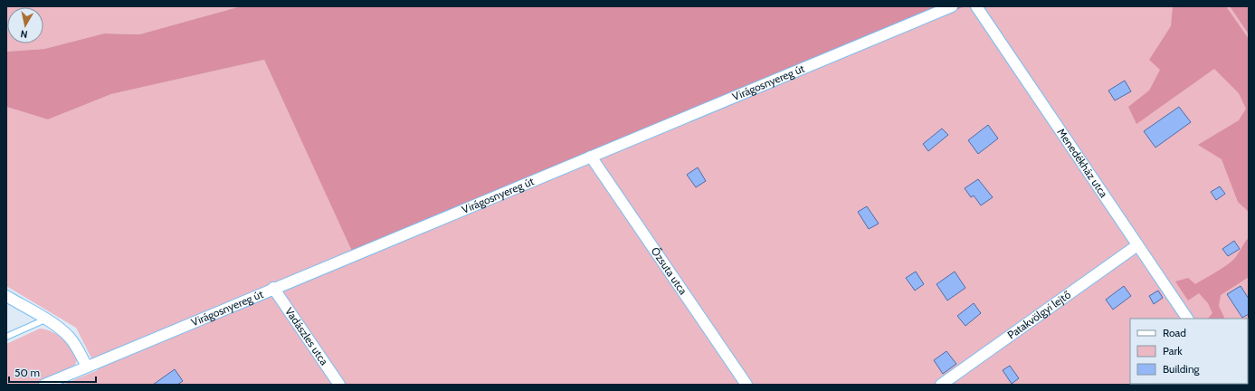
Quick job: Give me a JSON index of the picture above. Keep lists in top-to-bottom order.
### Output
{
  "streets": {
    "street": [
      "Virágosnyereg út",
      "Menedékház utca",
      "Őzsuta utca",
      "Patakvölgyi lejtő",
      "Vadászles utca"
    ]
  },
  "crossings": [
    ["Virágosnyereg út", "Őzsuta utca"],
    ["Virágosnyereg út", "Vadászles utca"],
    ["Menedékház utca", "Patakvölgyi lejtő"]
  ],
  "legend": ["Road", "Park", "Building"],
  "scale_bar": "50 m",
  "north": "bottom"
}
